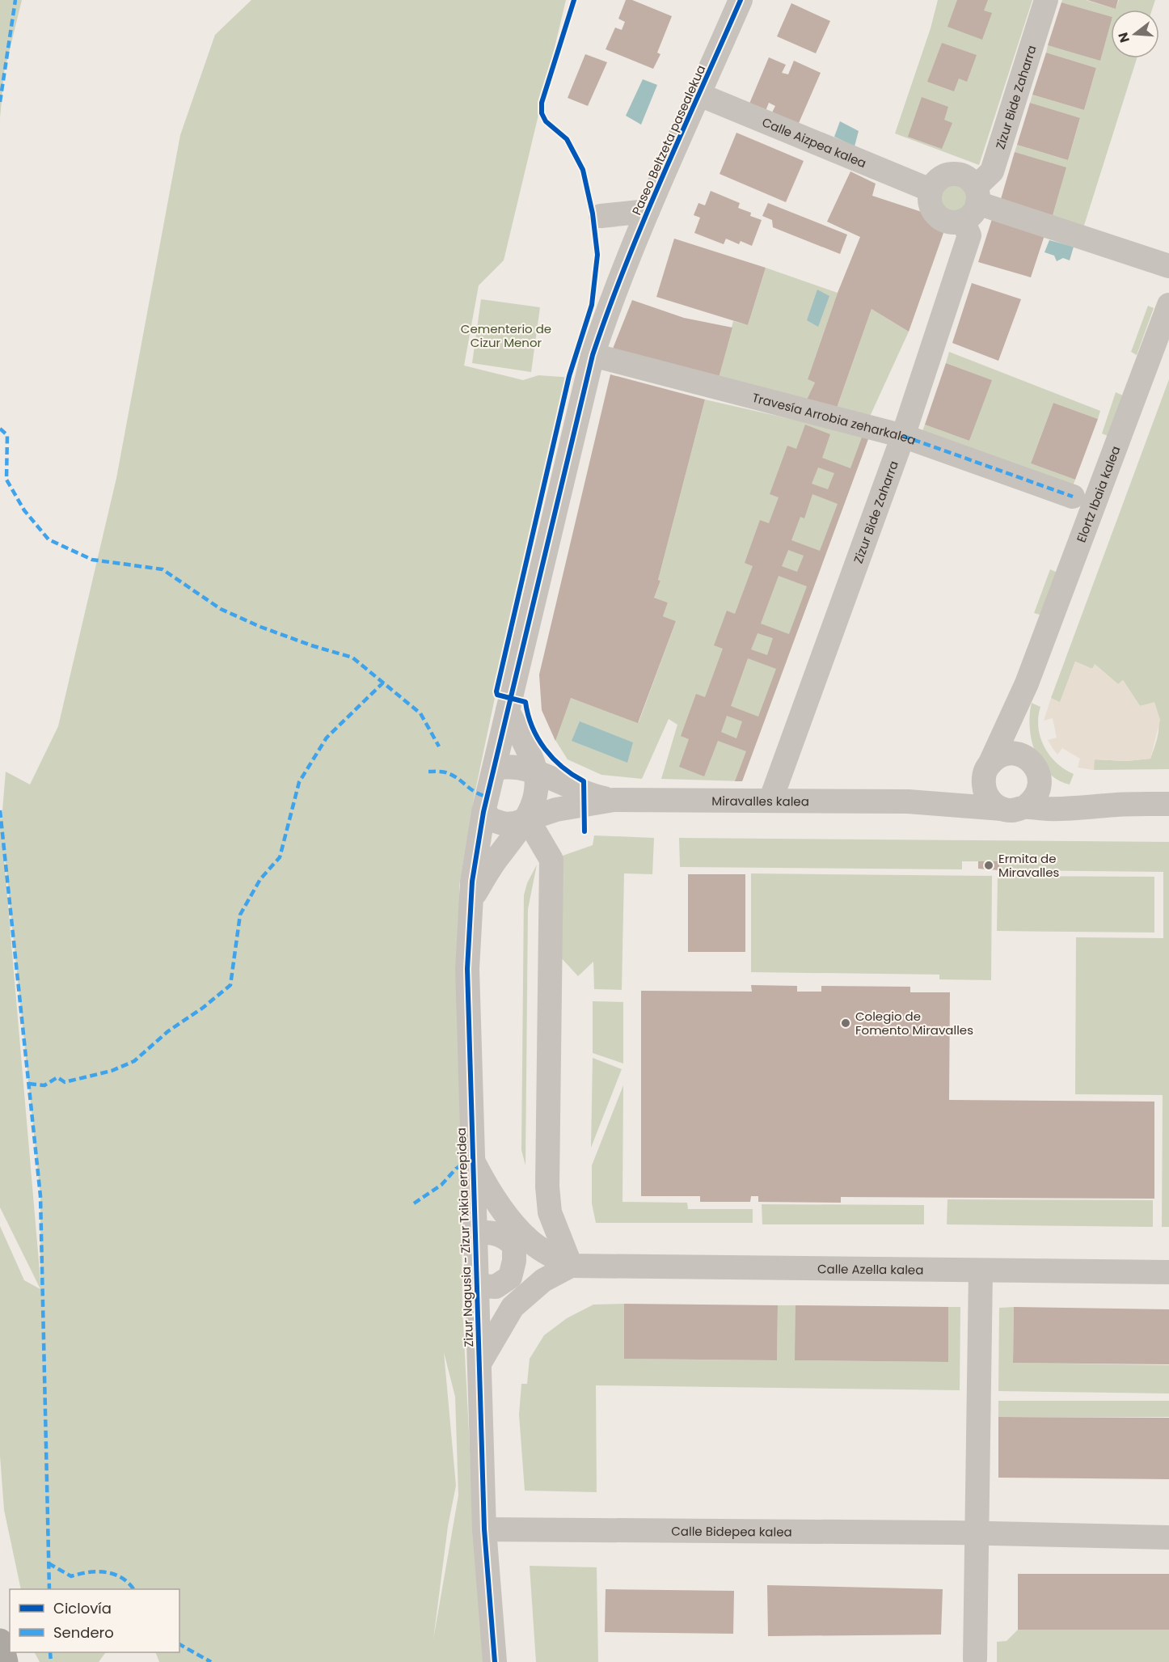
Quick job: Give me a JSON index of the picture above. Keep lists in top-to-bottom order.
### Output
{
  "streets": {
    "street": [
      "Zizur Bide Zaharra",
      "Paseo Beltzeta pasealekua",
      "Calle Aizpea kalea",
      "Travesía Arrobia zeharkalea",
      "Elortz Ibaia kalea",
      "Miravalles kalea",
      "Zizur Nagusia - Zizur Txikia errepidea",
      "Calle Azella kalea",
      "Calle Bidepea kalea"
    ]
  },
  "crossings": [
    ["Zizur Bide Zaharra", "Calle Aizpea kalea"],
    ["Zizur Bide Zaharra", "Travesía Arrobia zeharkalea"],
    ["Zizur Bide Zaharra", "Miravalles kalea"],
    ["Paseo Beltzeta pasealekua", "Calle Aizpea kalea"],
    ["Paseo Beltzeta pasealekua", "Travesía Arrobia zeharkalea"],
    ["Paseo Beltzeta pasealekua", "Miravalles kalea"],
    ["Paseo Beltzeta pasealekua", "Zizur Nagusia - Zizur Txikia errepidea"],
    ["Elortz Ibaia kalea", "Miravalles kalea"],
    ["Miravalles kalea", "Zizur Nagusia - Zizur Txikia errepidea"],
    ["Zizur Nagusia - Zizur Txikia errepidea", "Calle Azella kalea"],
    ["Zizur Nagusia - Zizur Txikia errepidea", "Calle Bidepea kalea"]
  ],
  "parks": ["Cementerio de Cizur Menor"],
  "places": ["Ermita de Miravalles", "Colegio de Fomento Miravalles"],
  "legend": ["Ciclovía", "Sendero"],
  "north": "left"
}
